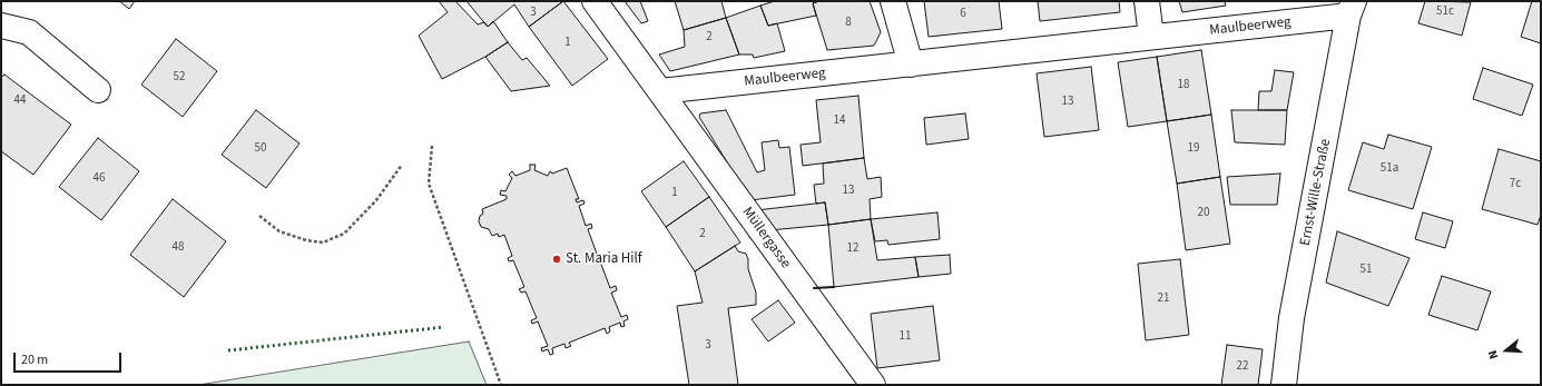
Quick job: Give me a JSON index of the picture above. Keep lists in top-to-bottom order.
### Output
{
  "streets": {
    "street": ["Maulbeerweg", "Ernst-Wille-Straße", "Müllergasse"]
  },
  "crossings": [
    ["Maulbeerweg", "Ernst-Wille-Straße"],
    ["Maulbeerweg", "Müllergasse"]
  ],
  "places": ["St. Maria Hilf"],
  "house_numbers": [
    "51c",
    "3",
    "6",
    "8",
    "2",
    "1",
    "52",
    "18",
    "44",
    "13",
    "14",
    "50",
    "19",
    "51a",
    "46",
    "7c",
    "13",
    "1",
    "20",
    "2",
    "48",
    "12",
    "51",
    "21",
    "11",
    "3",
    "22"
  ],
  "scale_bar": "20 m",
  "north": "left"
}
